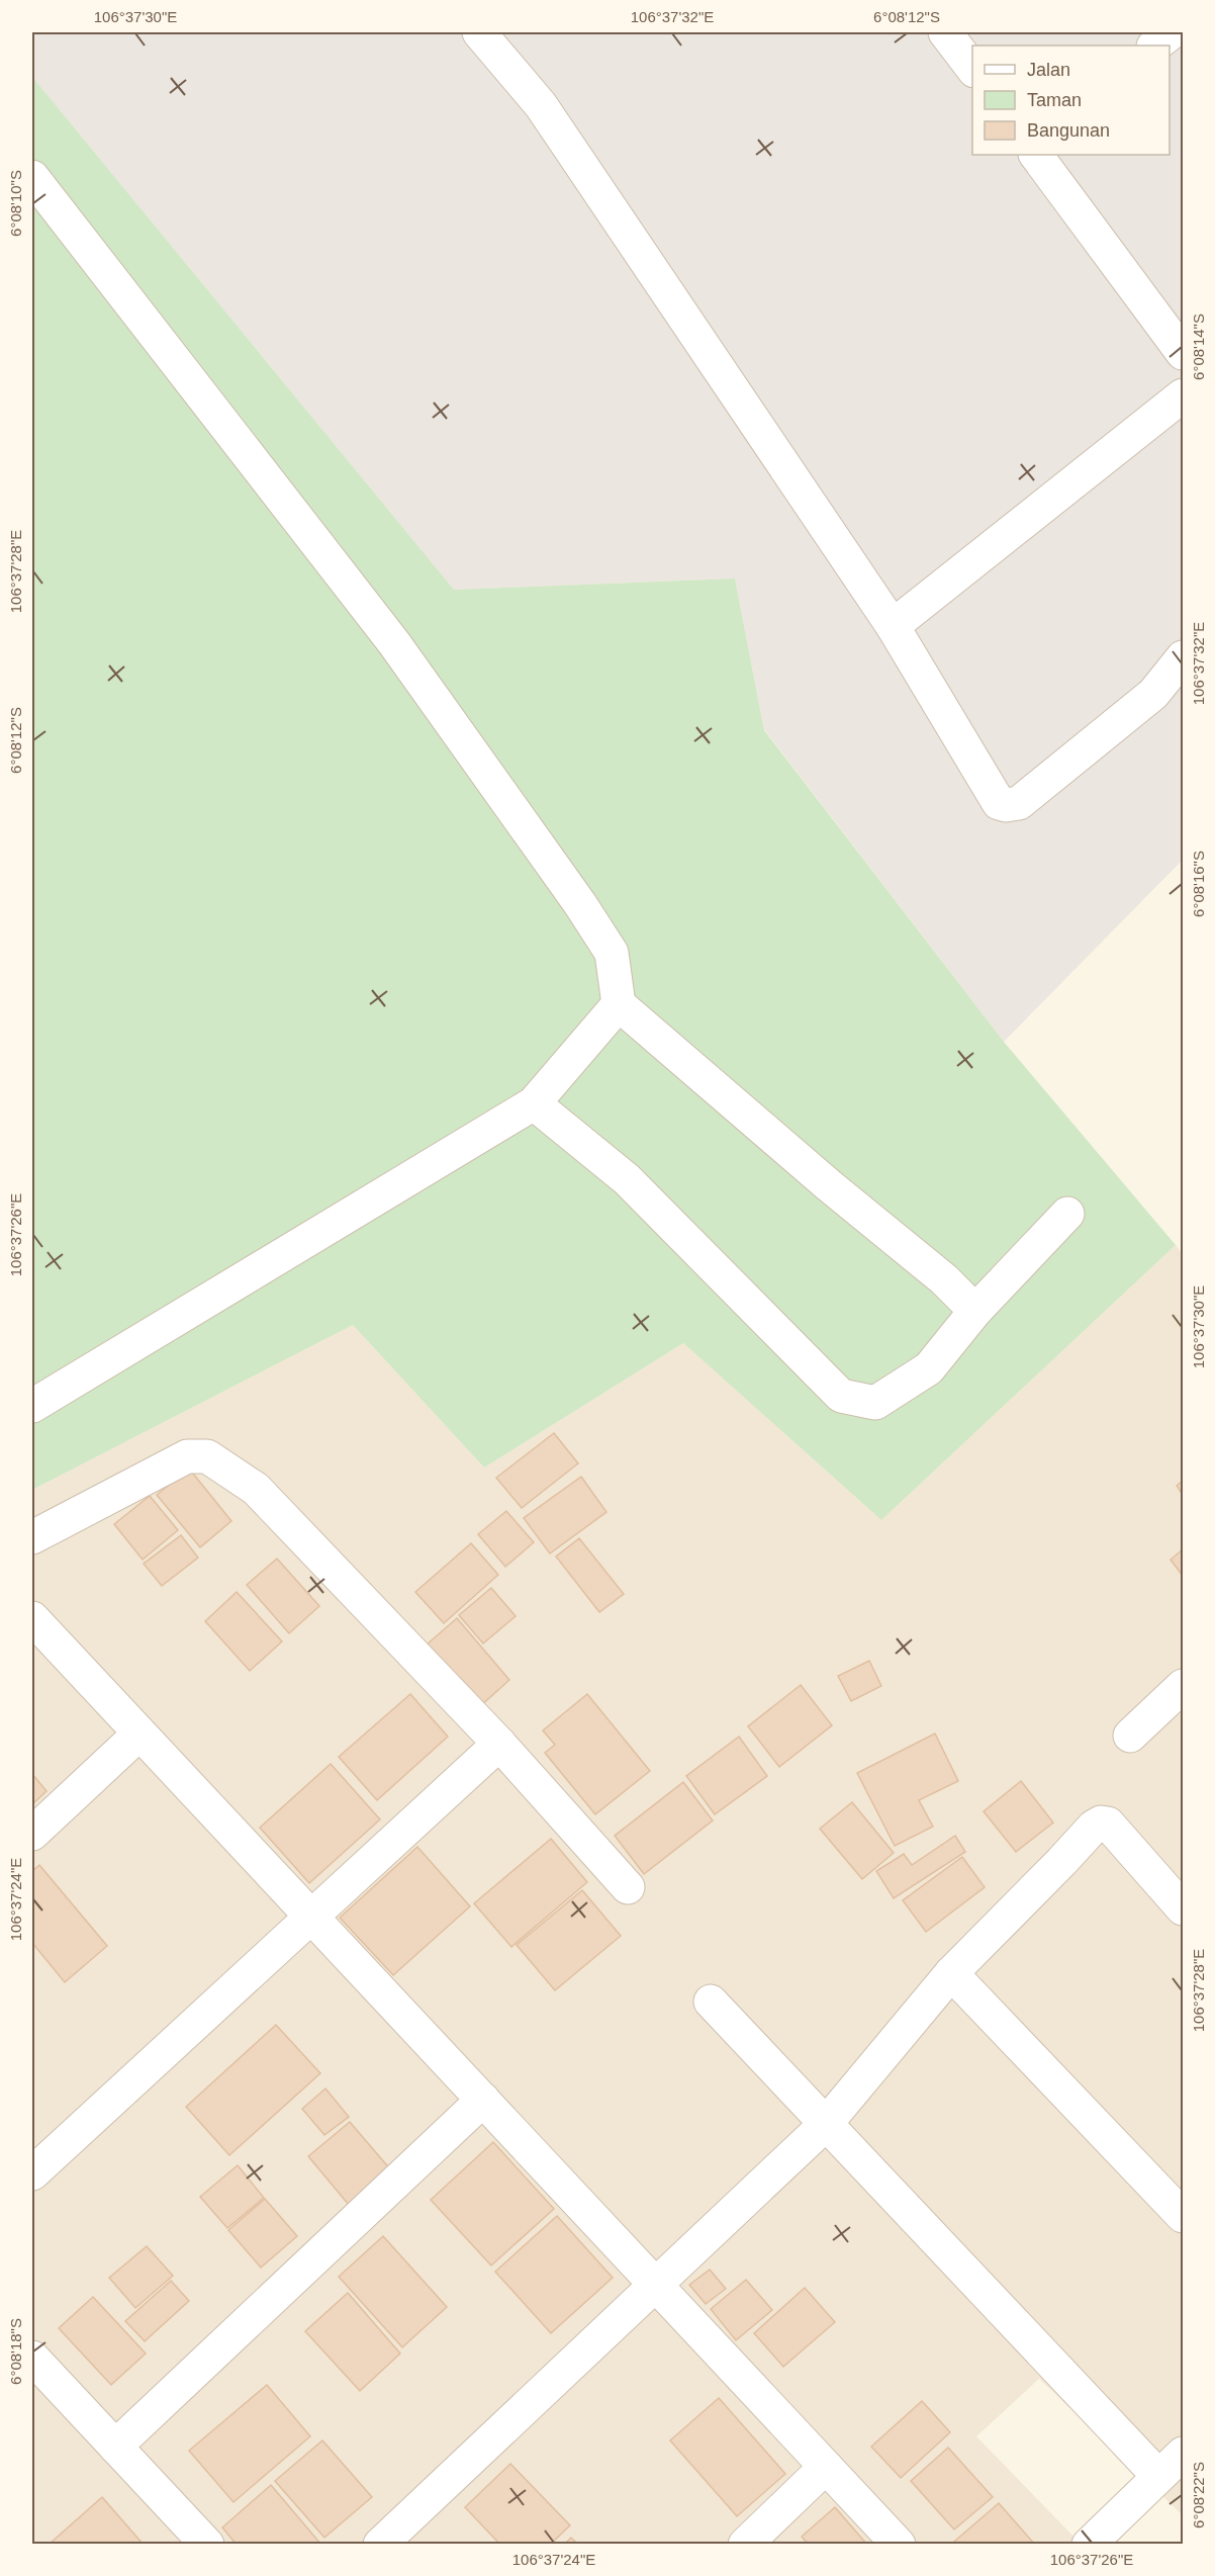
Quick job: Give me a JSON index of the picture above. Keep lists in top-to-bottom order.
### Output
{
  "legend": ["Jalan", "Taman", "Bangunan"],
  "coordinates": [
    "106°37'30\"E",
    "106°37'32\"E",
    "6°08'12\"S",
    "6°08'10\"S",
    "6°08'14\"S",
    "106°37'28\"E",
    "6°08'16\"S",
    "106°37'26\"E",
    "106°37'24\"E",
    "6°08'18\"S",
    "6°08'22\"S"
  ]
}
